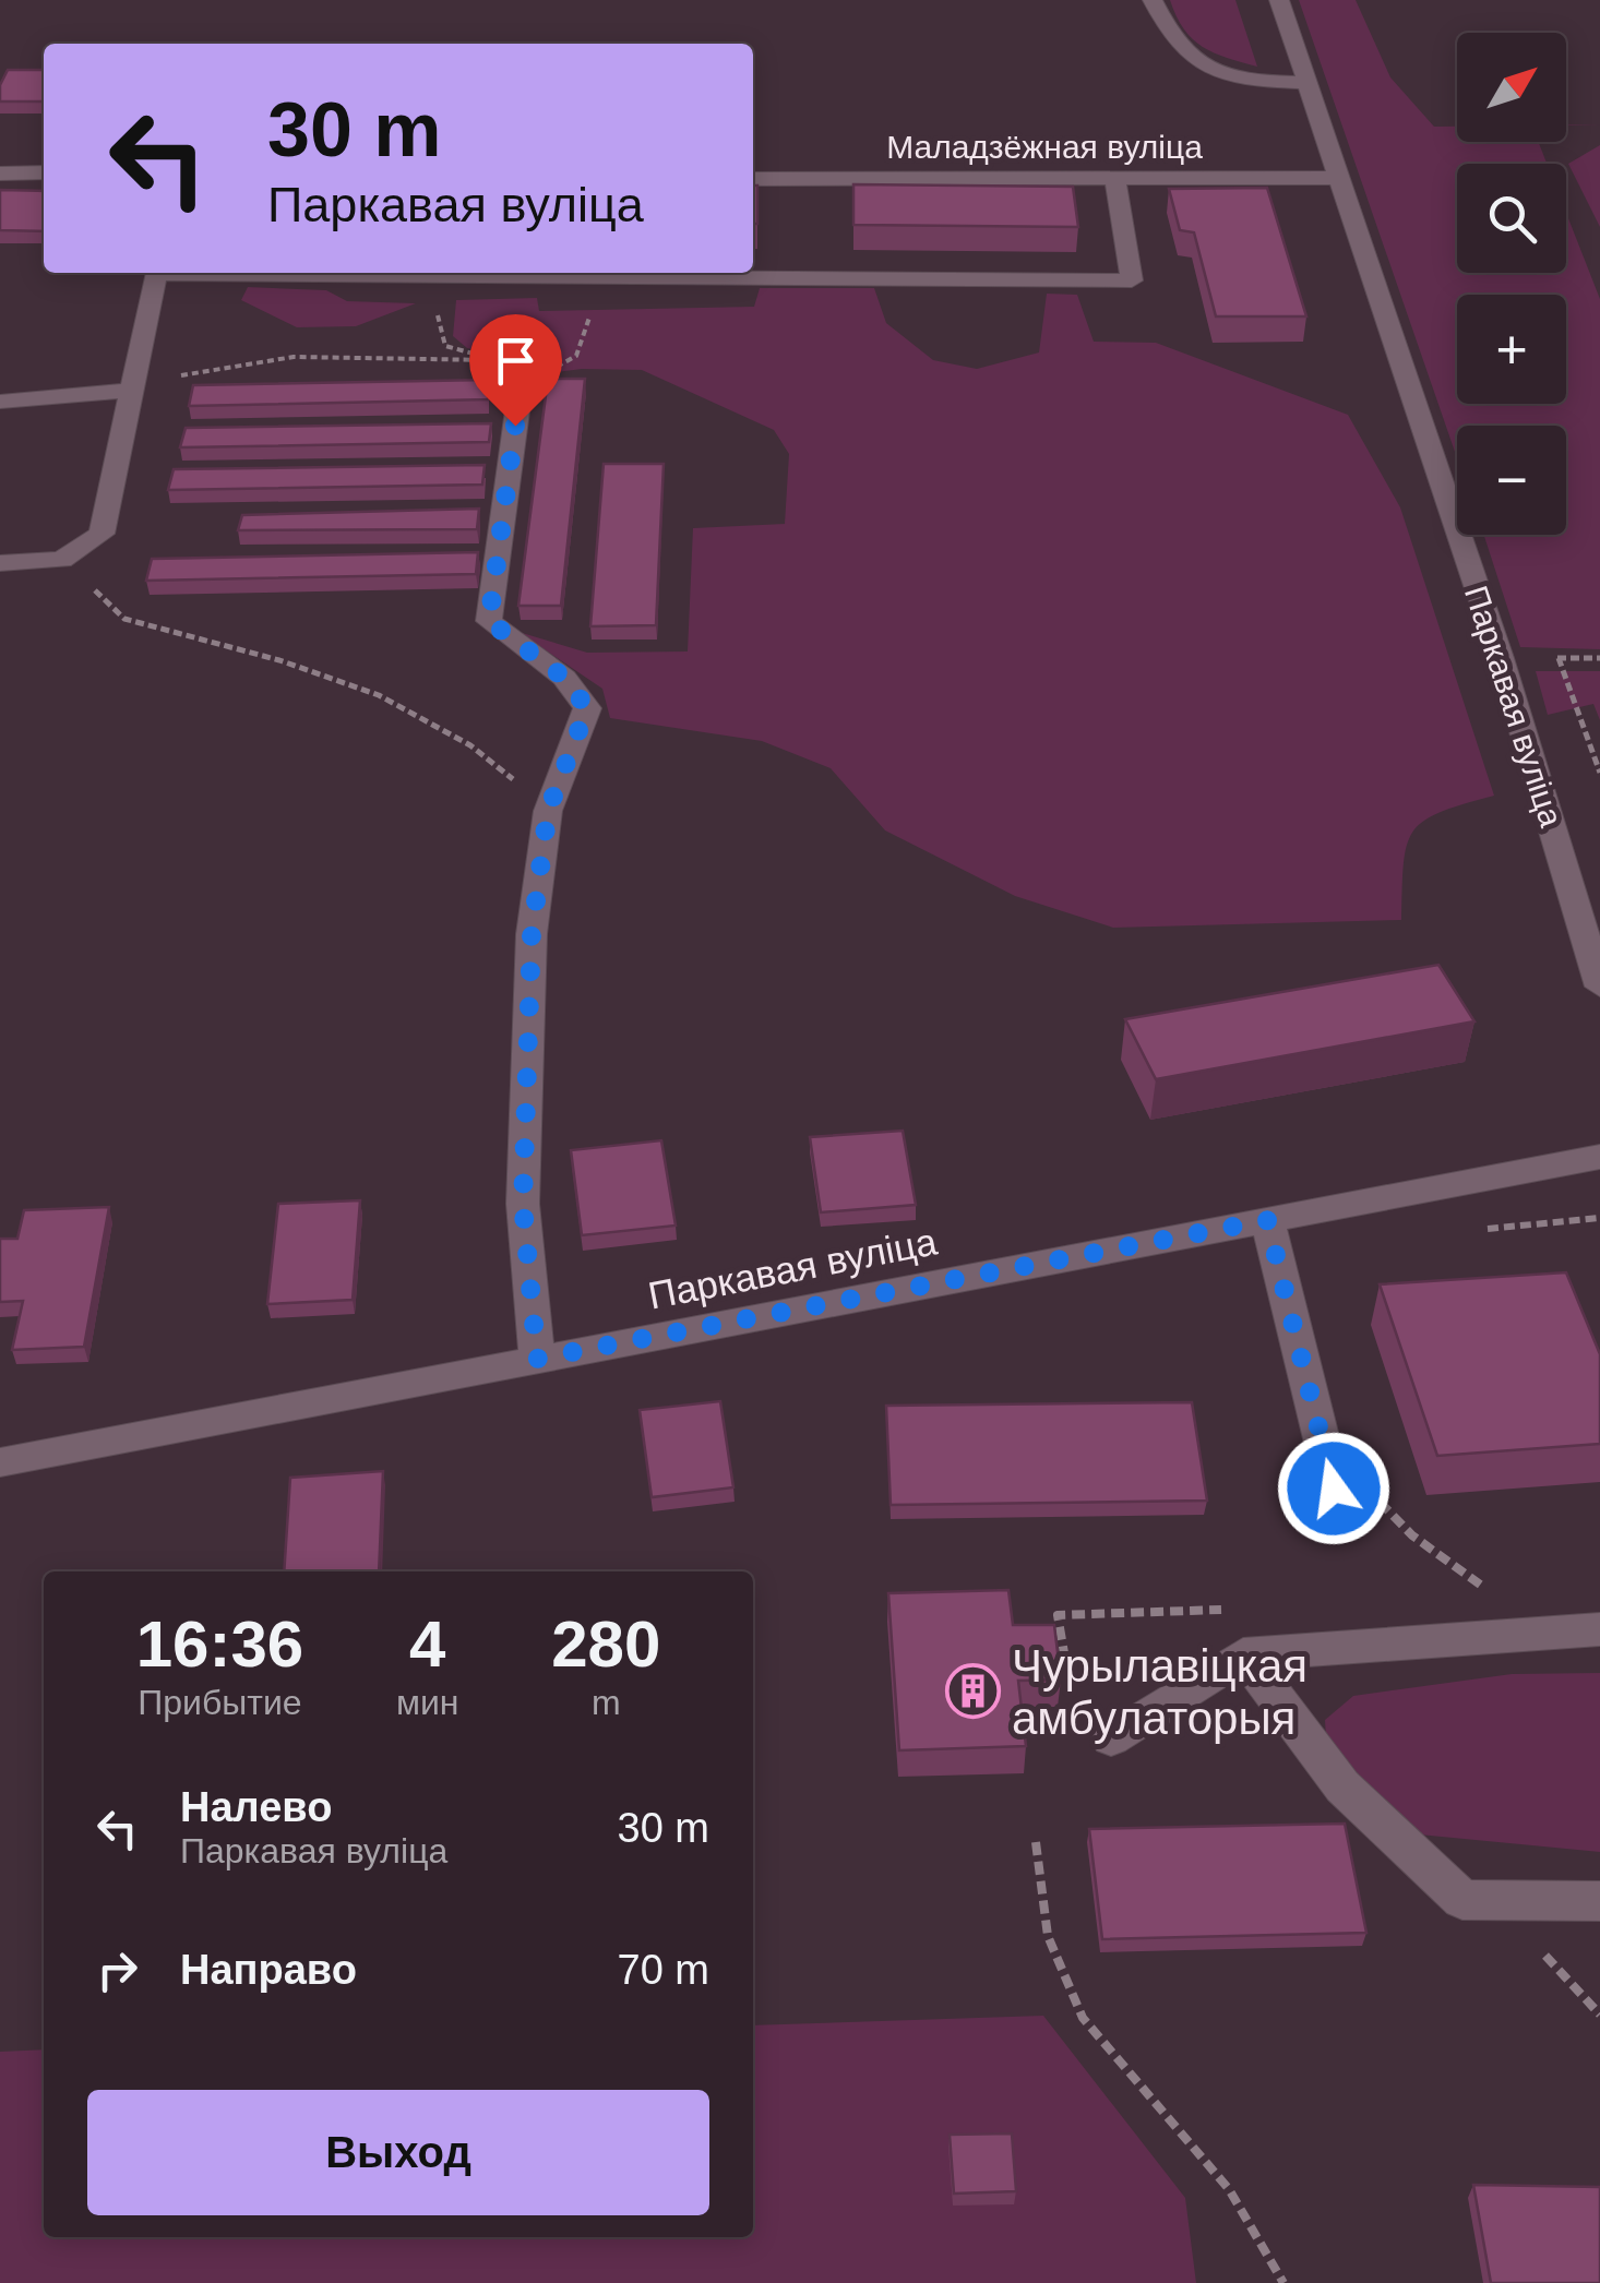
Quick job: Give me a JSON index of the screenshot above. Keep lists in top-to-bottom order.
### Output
{
  "streets": {
    "street": ["Маладзёжная вуліца", "Паркавая вуліца"]
  },
  "crossings": [
    ["Маладзёжная вуліца", "Паркавая вуліца"]
  ],
  "places": {
    "building": ["Чурылавіцкая амбулаторыя"]
  },
  "north": "top right",
  "page": {
    "map_buttons": ["+", "−"],
    "turn": ["30 m", "Паркавая вуліца"],
    "eta": [
      "16:36",
      "Прибытие",
      "4",
      "мин",
      "280",
      "m"
    ],
    "list": [
      {
        "name": "Налево",
        "note": "Паркавая вуліца",
        "value": "30 m"
      },
      {
        "name": "Направо",
        "value": "70 m"
      }
    ],
    "buttons": "Выход"
  }
}
